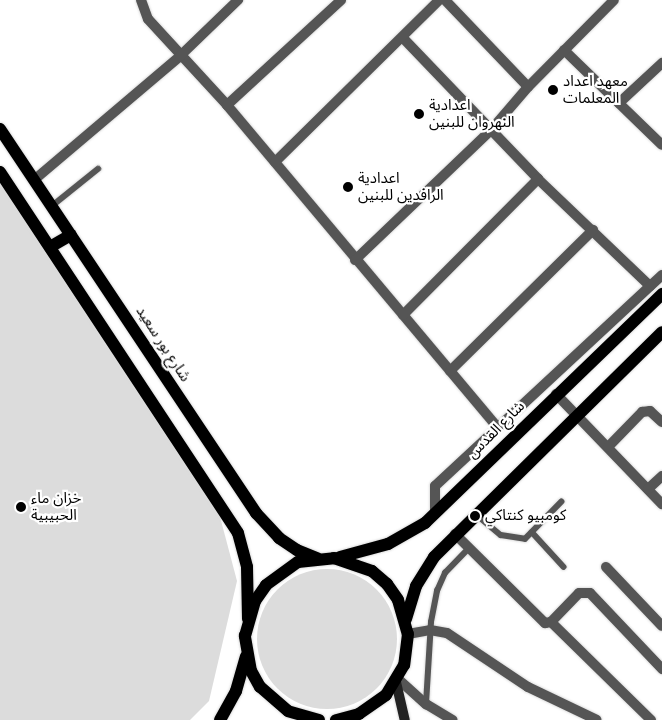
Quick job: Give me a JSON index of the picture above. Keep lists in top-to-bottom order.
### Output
{
  "streets": {
    "main road": ["شارع بور سعيد", "شارع القدس"]
  },
  "places": [
    "معهد اعداد المعلمات",
    "اعدادية النهروان للبنين",
    "اعدادية الرافدين للبنين",
    "خزان ماء الحبيبية",
    "كومبيو كنتاكي"
  ]
}
